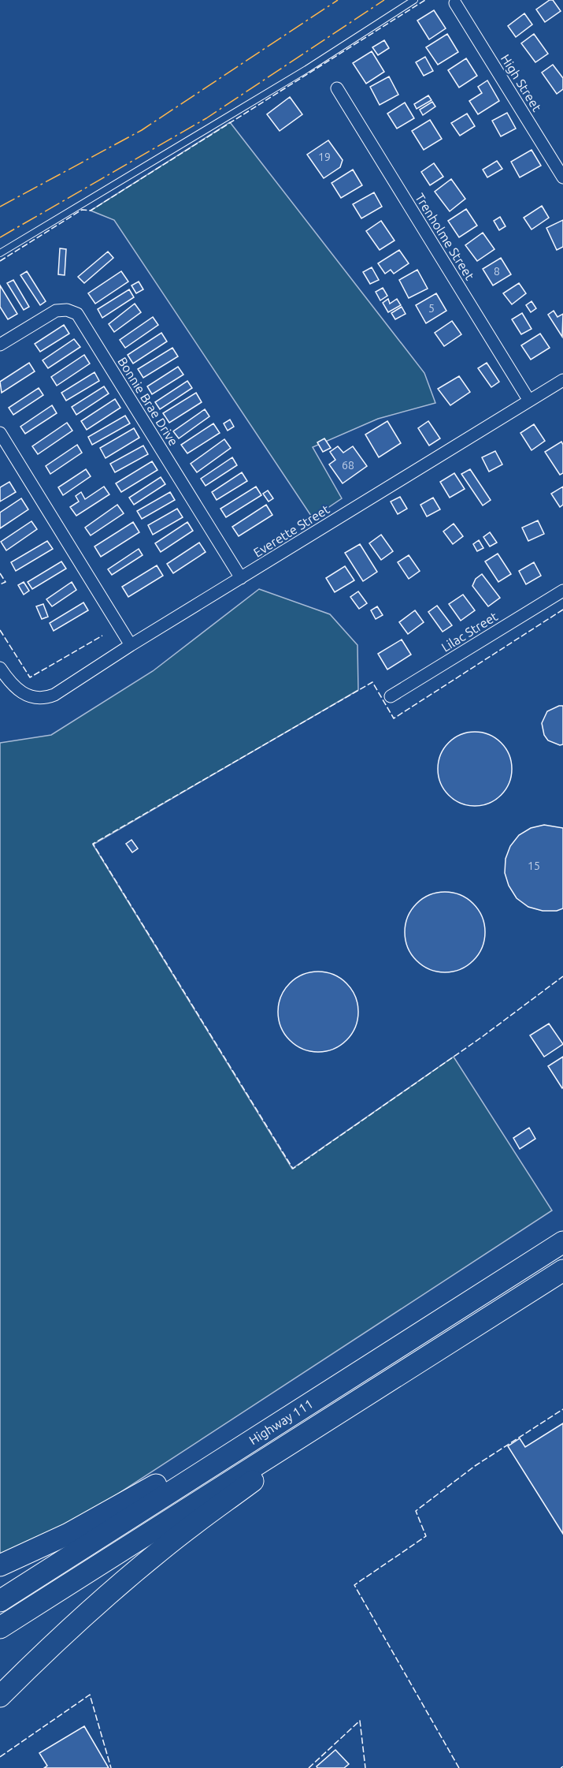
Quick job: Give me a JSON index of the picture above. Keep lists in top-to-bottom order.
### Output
{
  "streets": {
    "highway": ["Highway 111"],
    "street": [
      "High Street",
      "Trenholme Street",
      "Bonnie Brae Drive",
      "Everette Street",
      "Lilac Street"
    ]
  },
  "crossings": [
    ["Trenholme Street", "Everette Street"],
    ["Bonnie Brae Drive", "Everette Street"]
  ],
  "house_numbers": [
    "19",
    "8",
    "5",
    "68",
    "15"
  ]
}
